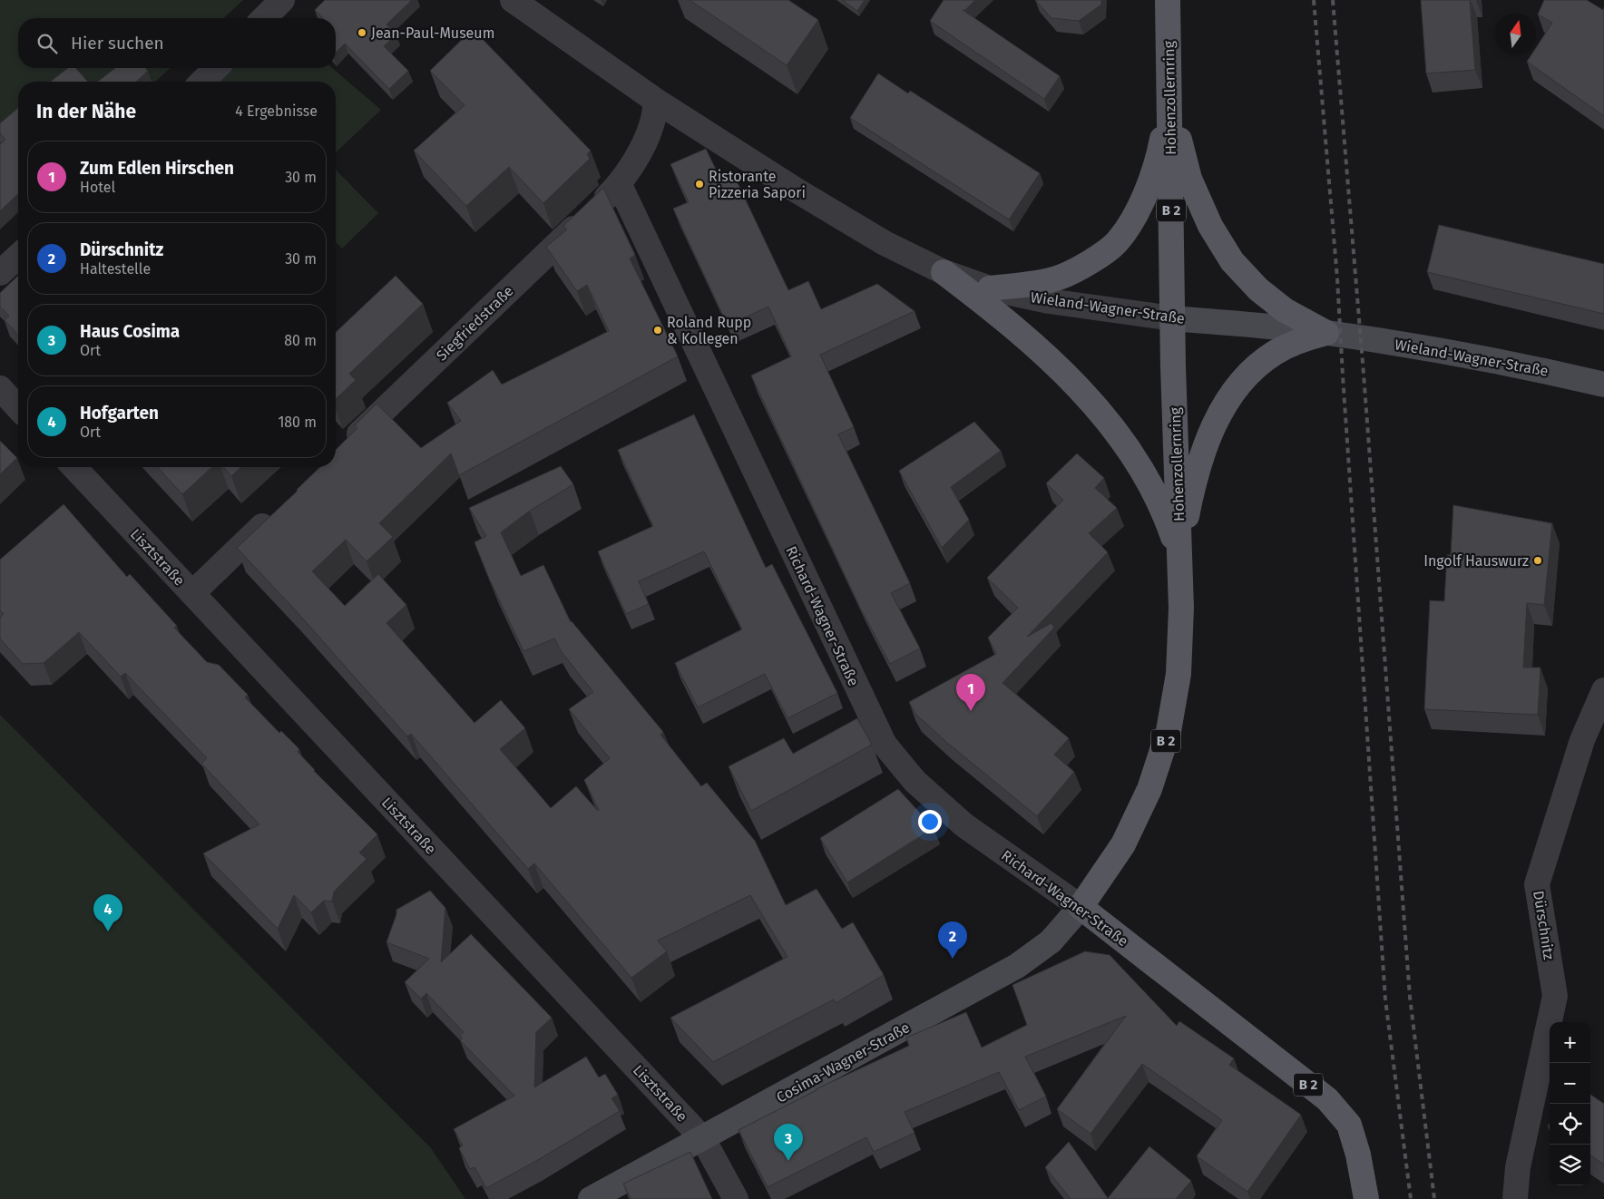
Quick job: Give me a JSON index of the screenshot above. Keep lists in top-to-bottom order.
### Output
{
  "streets": {
    "main road": [
      "Hohenzollernring",
      "B 2",
      "Wieland-Wagner-Straße",
      "Richard-Wagner-Straße",
      "Cosima-Wagner-Straße"
    ],
    "street": ["Siegfriedstraße", "Lisztstraße", "Dürschnitz"]
  },
  "crossings": [
    ["Hohenzollernring", "Wieland-Wagner-Straße"],
    ["Hohenzollernring", "Richard-Wagner-Straße"],
    ["Hohenzollernring", "Cosima-Wagner-Straße"],
    ["Siegfriedstraße", "Richard-Wagner-Straße"],
    ["Lisztstraße", "Cosima-Wagner-Straße"],
    ["Richard-Wagner-Straße", "Cosima-Wagner-Straße"]
  ],
  "places": [
    "Jean-Paul-Museum",
    "Ristorante Pizzeria Sapori",
    "Roland Rupp & Kollegen",
    "Ingolf Hauswurz"
  ],
  "north": "top",
  "page": {
    "search": "Hier suchen",
    "heading": ["In der Nähe", "4 Ergebnisse"],
    "list": [
      {
        "mark": "1",
        "name": "Zum Edlen Hirschen",
        "note": "Hotel",
        "value": "30 m"
      },
      {
        "mark": "2",
        "name": "Dürschnitz",
        "note": "Haltestelle",
        "value": "30 m"
      },
      {
        "mark": "3",
        "name": "Haus Cosima",
        "note": "Ort",
        "value": "80 m"
      },
      {
        "mark": "4",
        "name": "Hofgarten",
        "note": "Ort",
        "value": "180 m"
      }
    ],
    "pins": [
      "1",
      "4",
      "2",
      "3"
    ],
    "map_buttons": ["+", "−"]
  }
}
